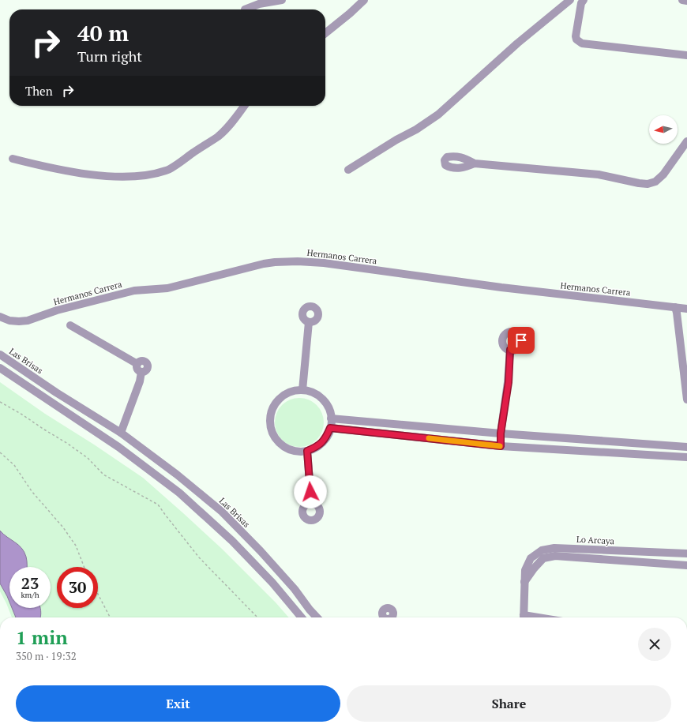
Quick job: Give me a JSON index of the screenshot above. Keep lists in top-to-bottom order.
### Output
{
  "streets": {
    "street": ["Hermanos Carrera", "Las Brisas", "Lo Arcaya"]
  },
  "north": "left",
  "page": {
    "turn": ["40 m", "Turn right"],
    "then": "Then",
    "speed": "23 km/h",
    "limit": "30",
    "heading": ["1 min", "350 m · 19:32"],
    "buttons": ["Exit", "Share"]
  }
}
